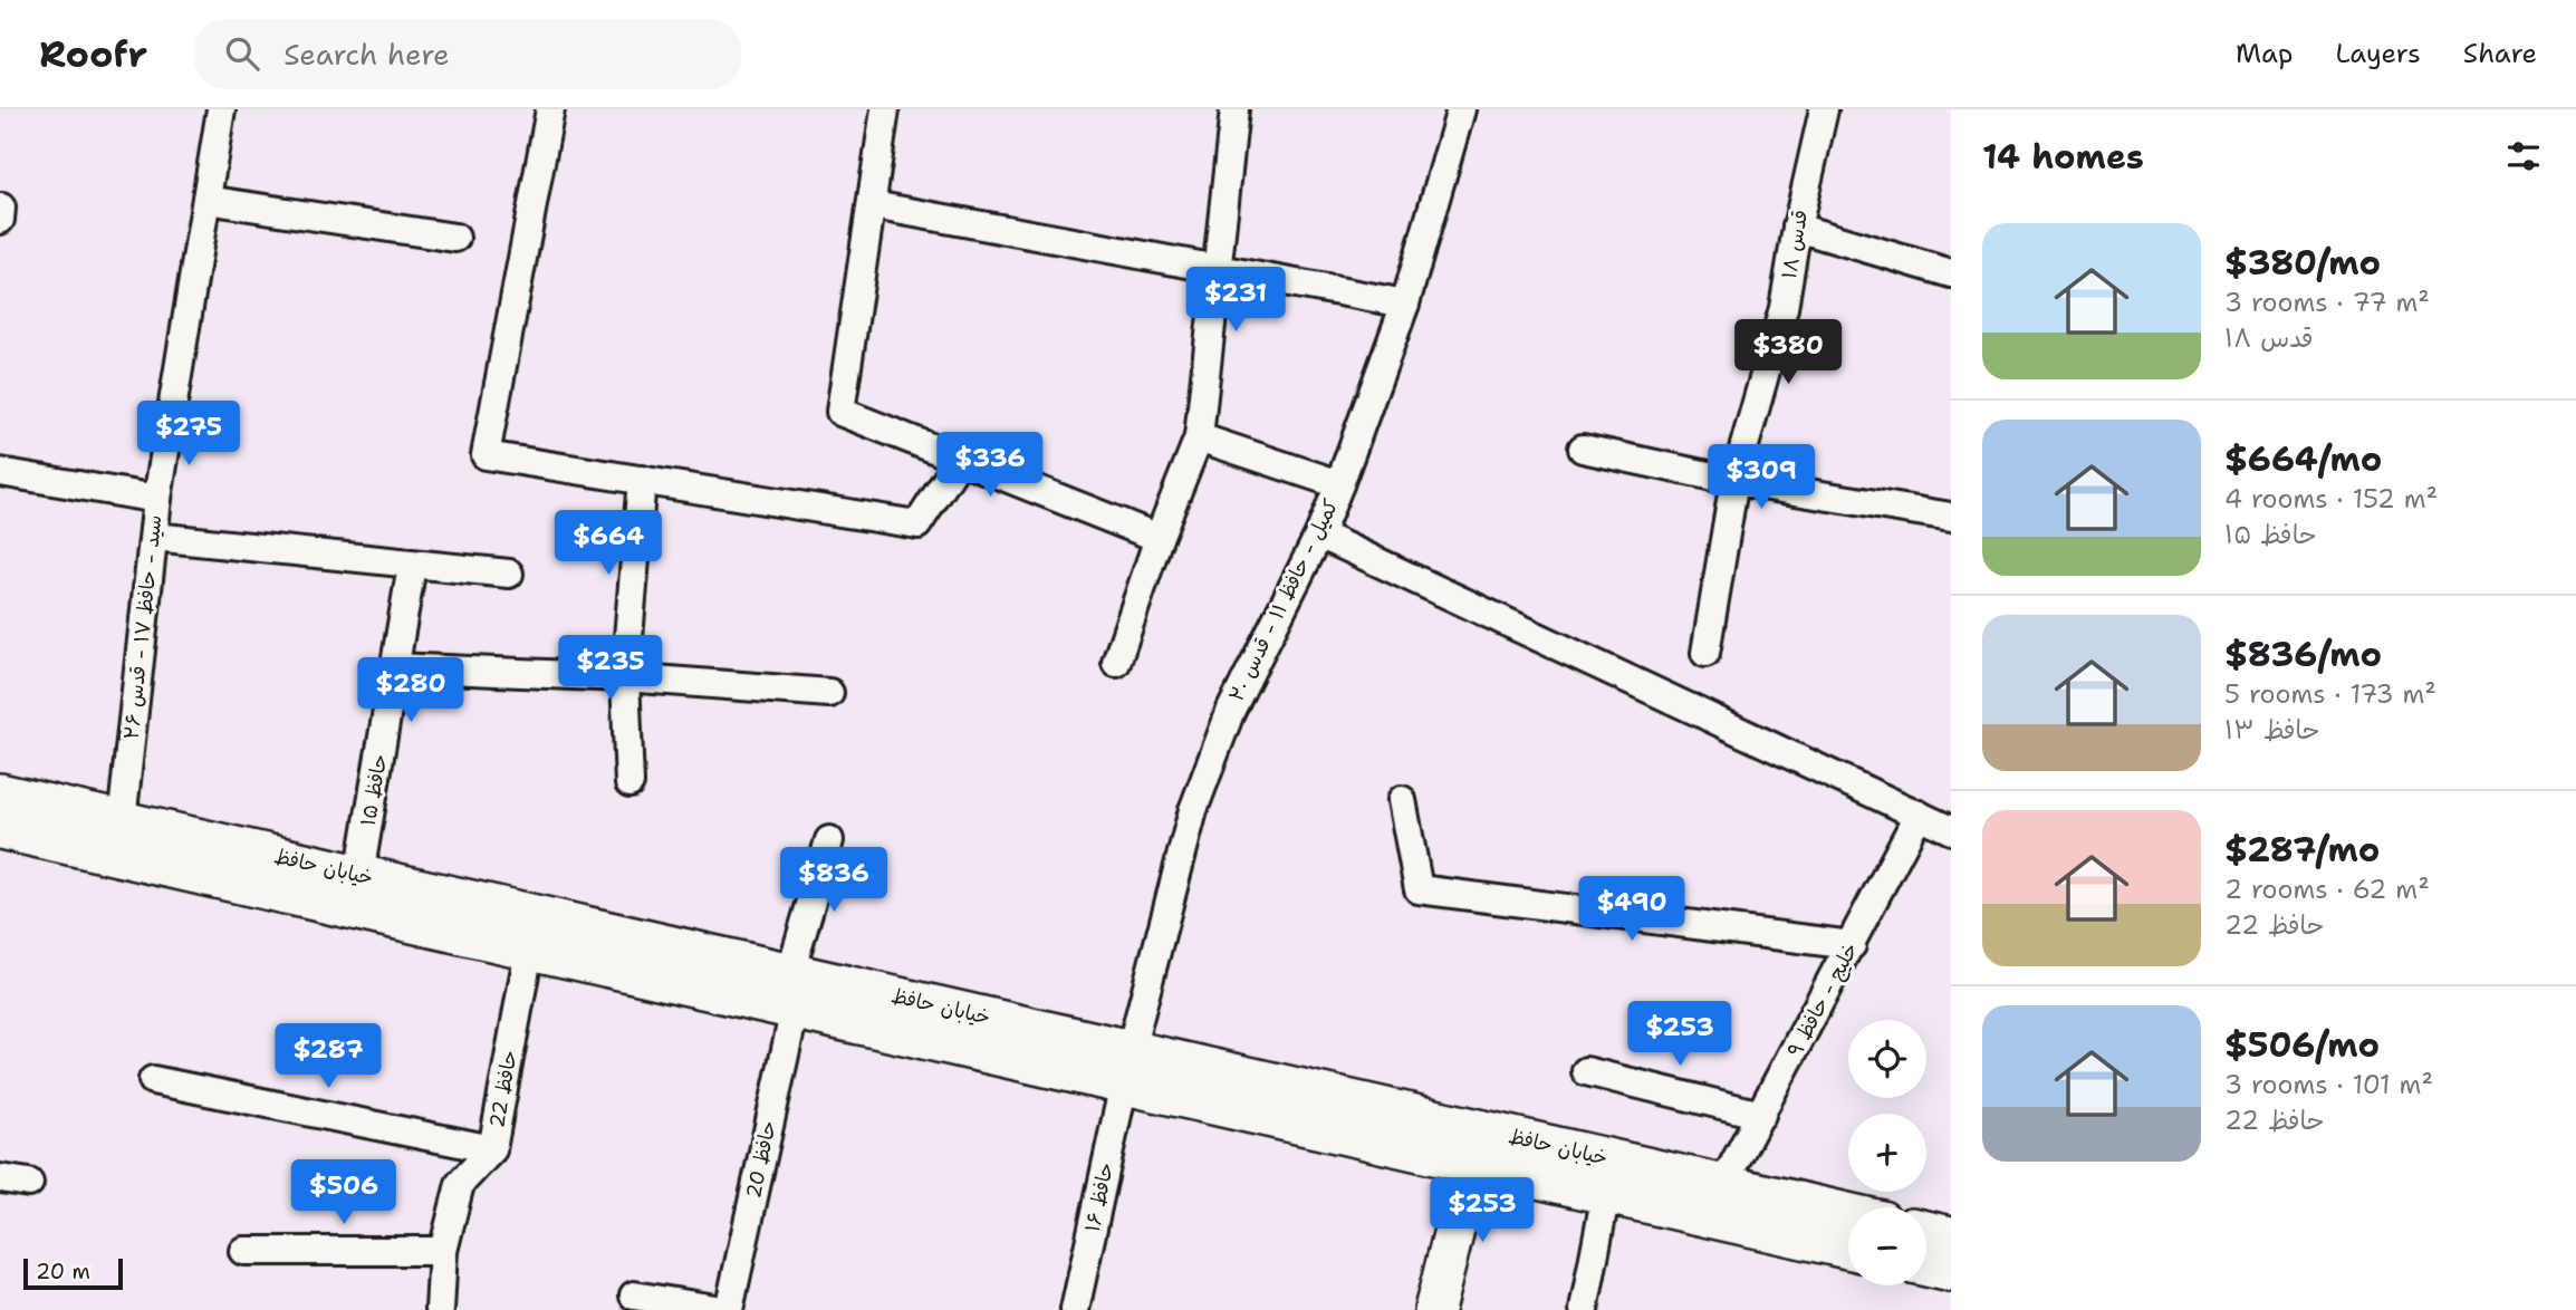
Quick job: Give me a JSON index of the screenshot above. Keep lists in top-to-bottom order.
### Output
{
  "streets": {
    "main road": ["خیابان حافظ"],
    "street": [
      "قدس ۱۸",
      "کمیل - حافظ ۱۱ - قدس ۲۰",
      "سید - حافظ ۱۷ - قدس ۲۶",
      "حافظ ۱۵",
      "خلیج - حافظ ۹",
      "حافظ 22",
      "حافظ 20",
      "حافظ ۱۶"
    ]
  },
  "crossings": [
    ["کمیل - حافظ ۱۱ - قدس ۲۰", "خیابان حافظ"],
    ["کمیل - حافظ ۱۱ - قدس ۲۰", "حافظ ۱۶"],
    ["سید - حافظ ۱۷ - قدس ۲۶", "خیابان حافظ"],
    ["حافظ ۱۵", "خیابان حافظ"],
    ["خیابان حافظ", "خلیج - حافظ ۹"],
    ["خیابان حافظ", "حافظ 22"],
    ["خیابان حافظ", "حافظ 20"],
    ["خیابان حافظ", "حافظ ۱۶"]
  ],
  "scale_bar": "20 m",
  "page": {
    "header": "Roofr",
    "search": "Search here",
    "nav": ["Map", "Layers", "Share"],
    "heading": "14 homes",
    "list": [
      {
        "name": "$380/mo",
        "note": "3 rooms · 77 m² · قدس ۱۸"
      },
      {
        "name": "$664/mo",
        "note": "4 rooms · 152 m² · حافظ ۱۵"
      },
      {
        "name": "$836/mo",
        "note": "5 rooms · 173 m² · حافظ ۱۳"
      },
      {
        "name": "$287/mo",
        "note": "2 rooms · 62 m² · حافظ 22"
      },
      {
        "name": "$506/mo",
        "note": "3 rooms · 101 m² · حافظ 22"
      }
    ],
    "price": [
      "$231",
      "$380",
      "$275",
      "$336",
      "$309",
      "$664",
      "$235",
      "$280",
      "$836",
      "$490",
      "$253",
      "$287",
      "$506",
      "$253"
    ],
    "map_buttons": ["+", "−"],
    "scale": "20 m"
  }
}
